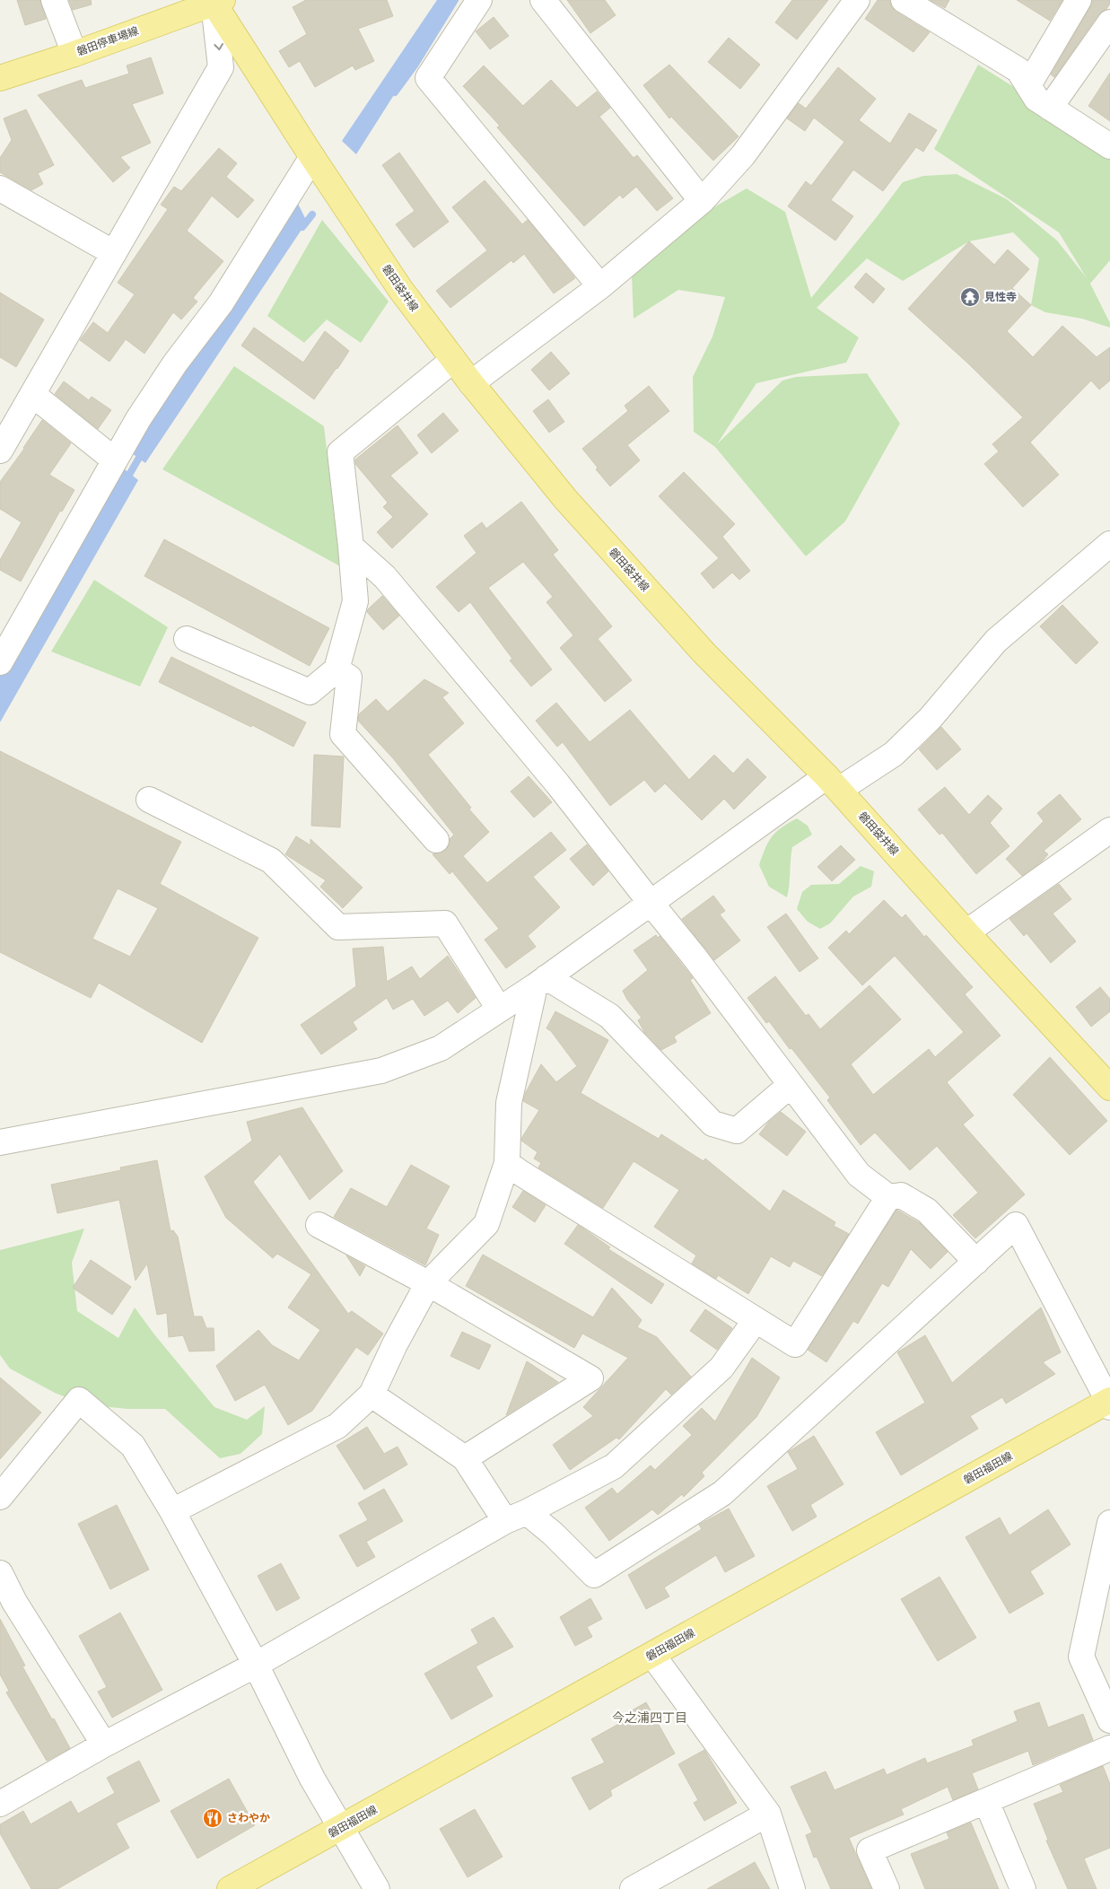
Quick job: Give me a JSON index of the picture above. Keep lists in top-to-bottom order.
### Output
{
  "streets": {
    "main road": ["磐田停車場線", "磐田袋井線", "磐田福田線"]
  },
  "crossings": [
    ["磐田停車場線", "磐田袋井線"]
  ],
  "districts": ["今之浦四丁目"],
  "places": {
    "temple": ["見性寺"],
    "restaurant": ["さわやか"]
  }
}
